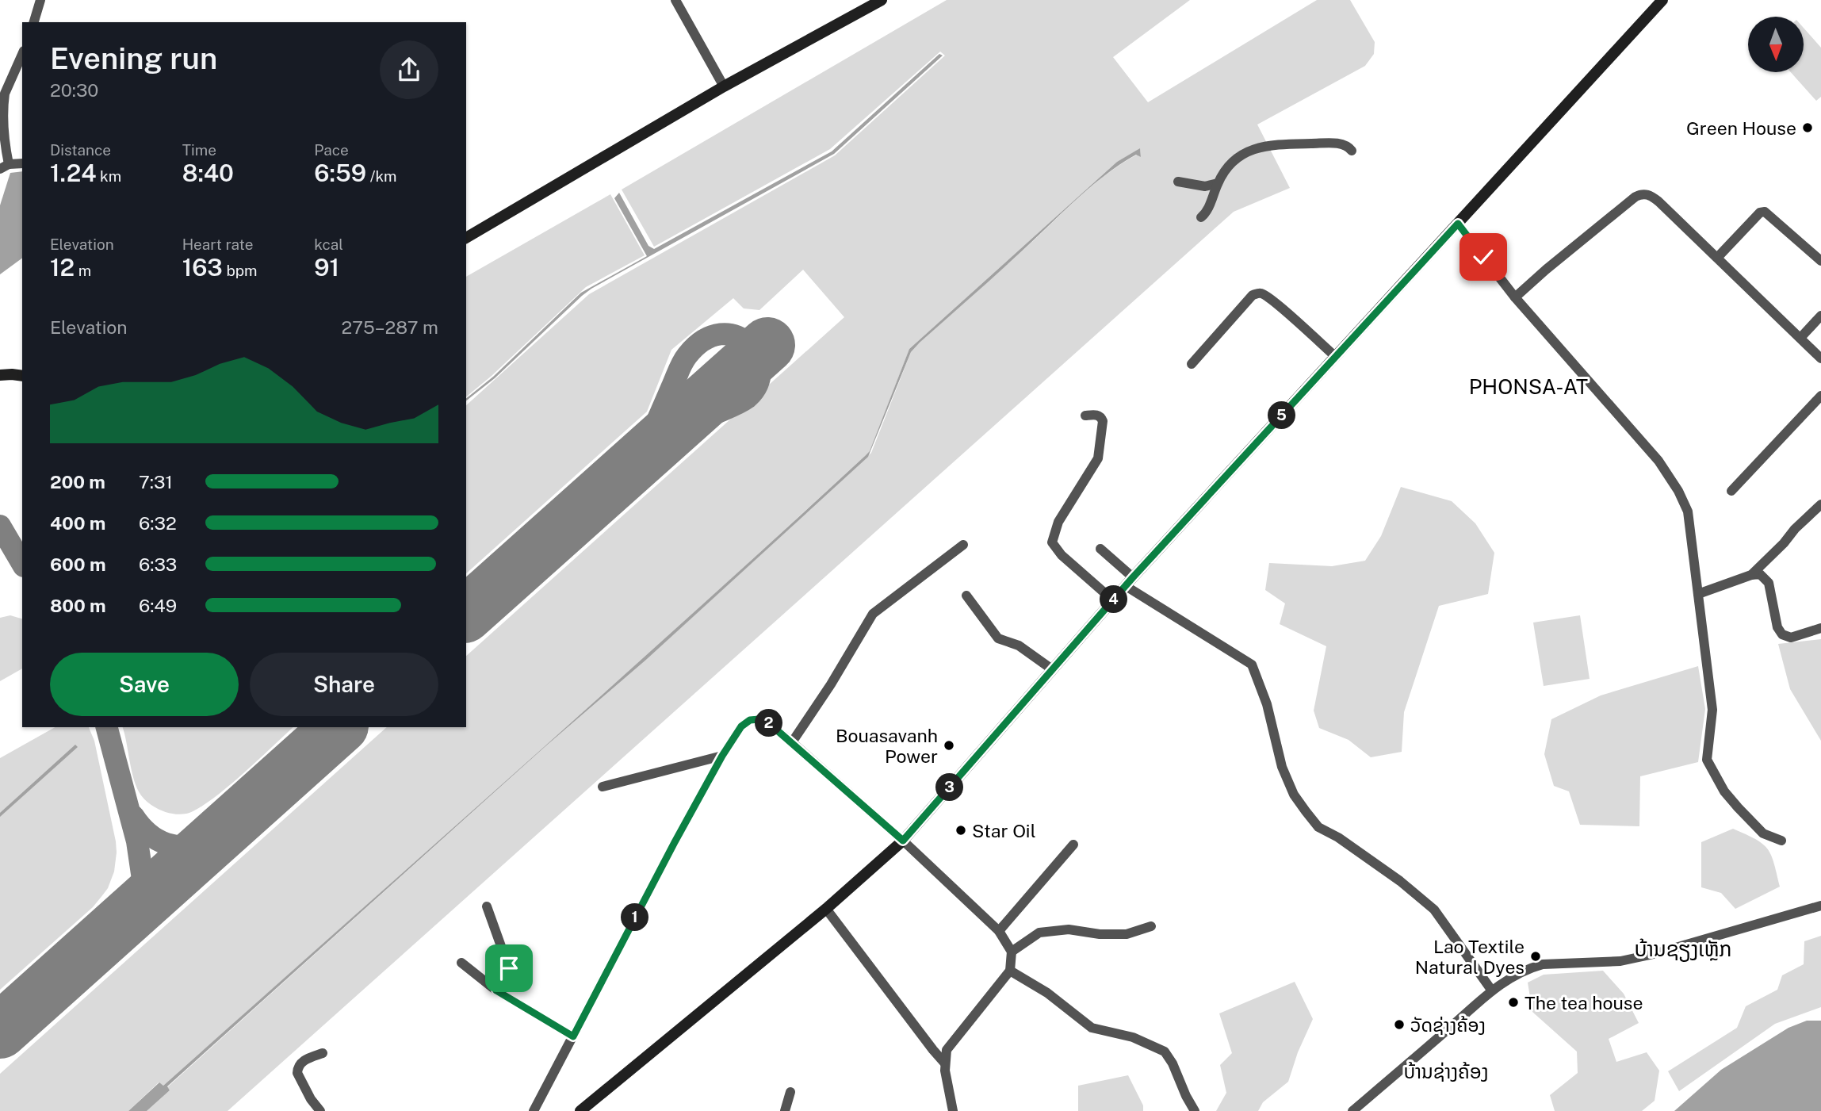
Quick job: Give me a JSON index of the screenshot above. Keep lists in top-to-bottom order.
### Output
{
  "districts": ["PHONSA-AT", "ບ້ານຊຽງເຫຼັກ", "ບ້ານຊ່າງຄ້ອງ"],
  "places": [
    "Green House",
    "Bouasavanh Power",
    "Star Oil",
    "Lao Textile Natural Dyes",
    "The tea house",
    "ວັດຊ່າງຄ້ອງ"
  ],
  "north": "bottom",
  "page": {
    "heading": ["Evening run", "20:30"],
    "stats": [
      ["Distance", "1.24 km"],
      ["Time", "8:40"],
      ["Pace", "6:59 /km"],
      ["Elevation", "12 m"],
      ["Heart rate", "163 bpm"],
      ["kcal", "91"]
    ],
    "chart": ["Elevation", "275–287 m"],
    "pins": [
      "5",
      "4",
      "2",
      "3",
      "1"
    ],
    "list": [
      {
        "name": "200 m",
        "note": "7:31"
      },
      {
        "name": "400 m",
        "note": "6:32"
      },
      {
        "name": "600 m",
        "note": "6:33"
      },
      {
        "name": "800 m",
        "note": "6:49"
      }
    ],
    "buttons": ["Save", "Share"]
  }
}
